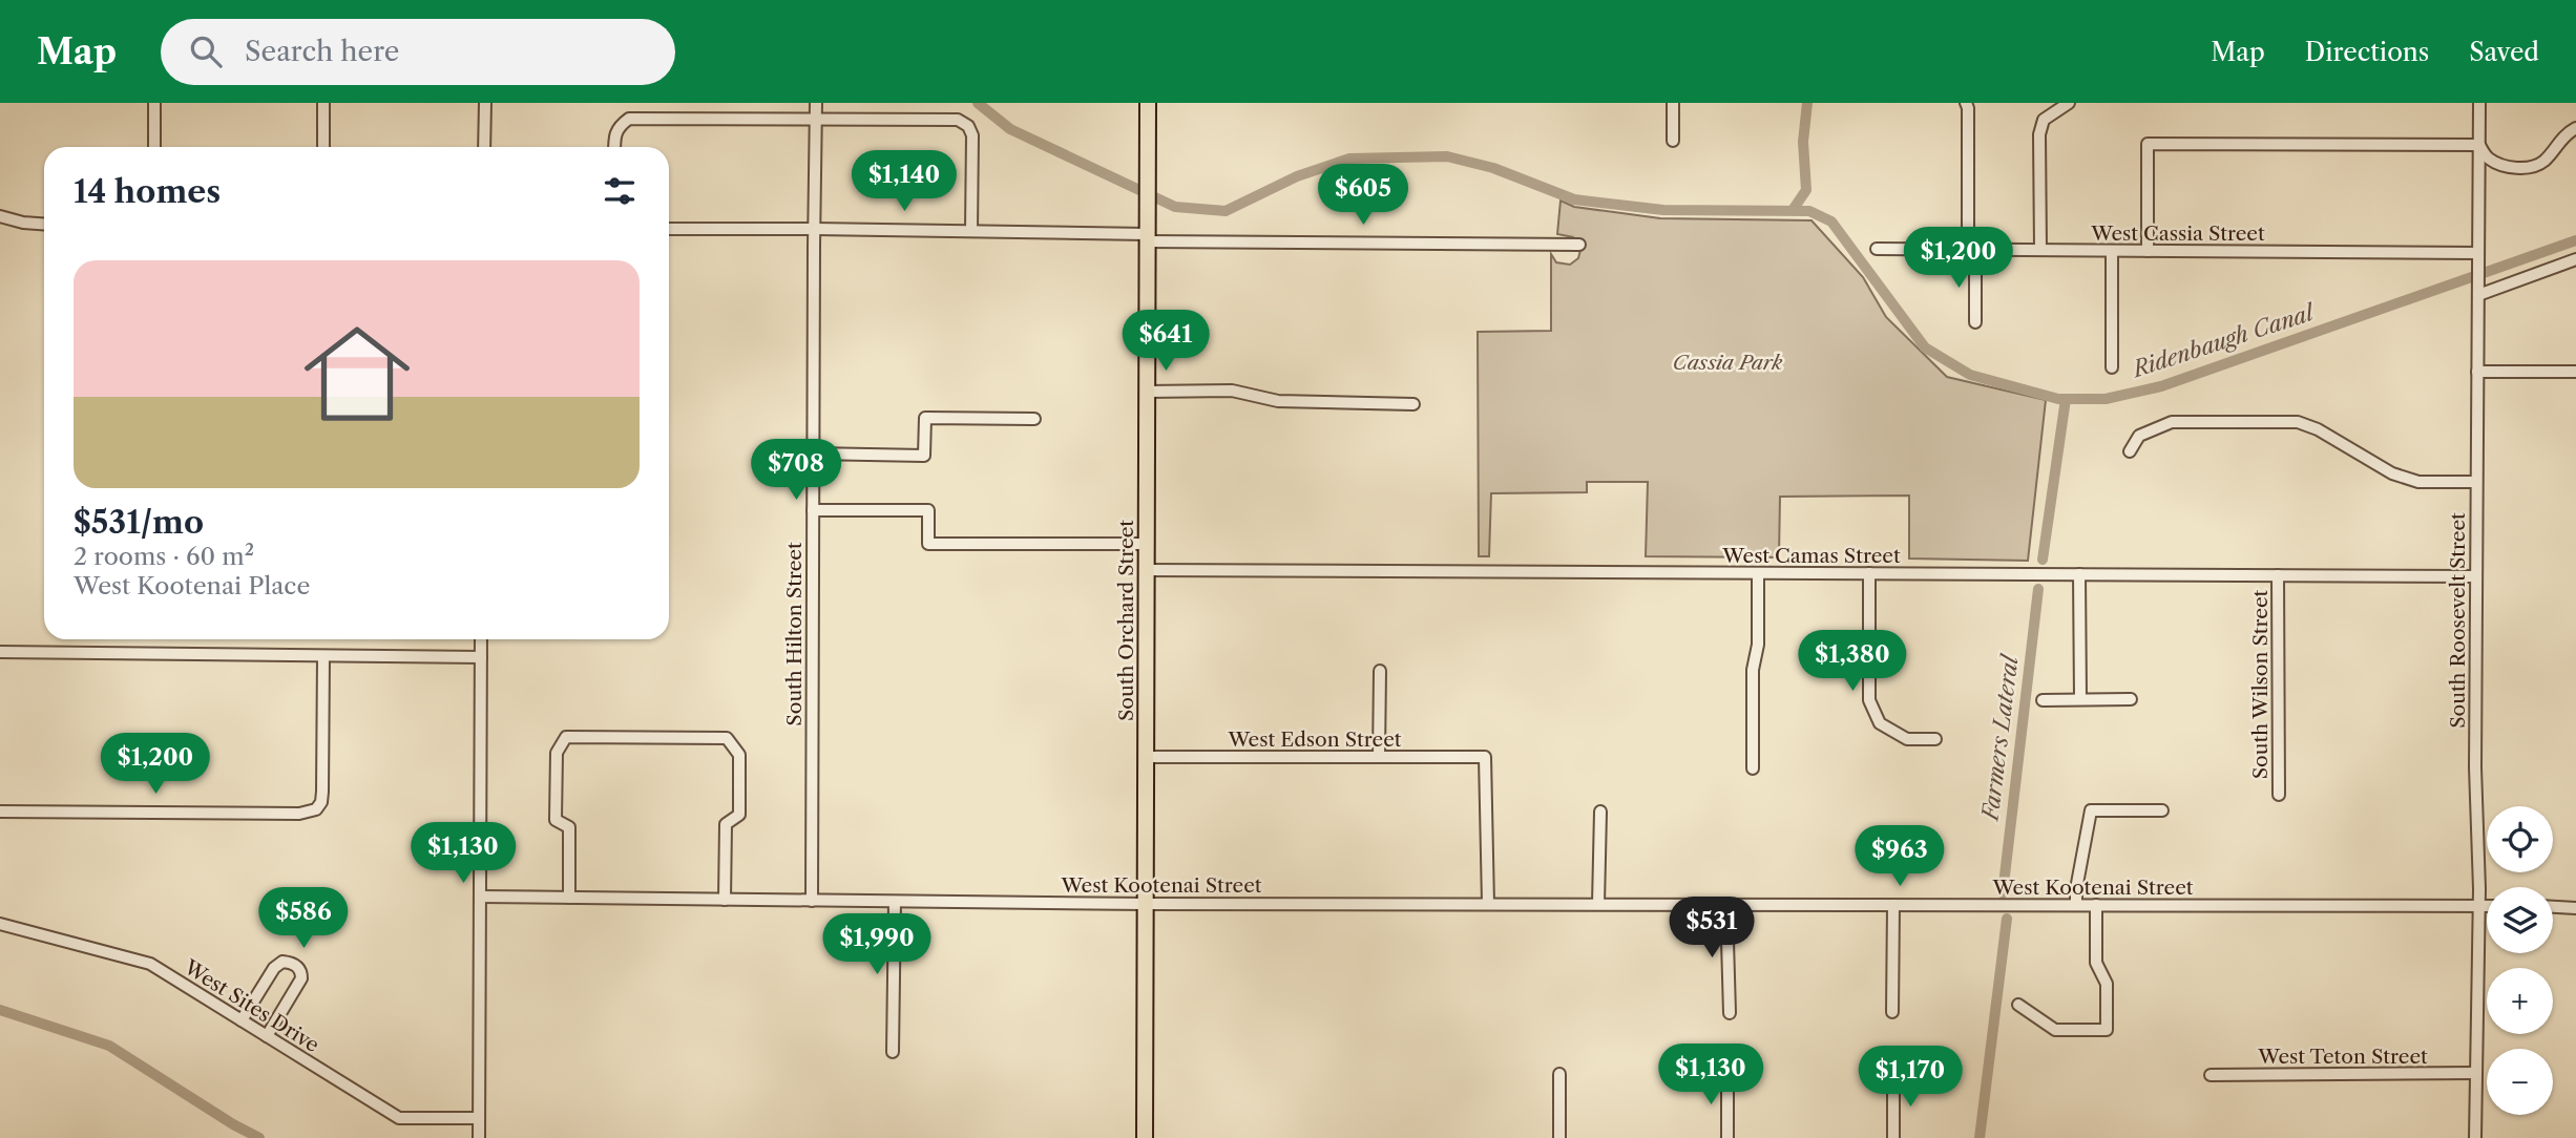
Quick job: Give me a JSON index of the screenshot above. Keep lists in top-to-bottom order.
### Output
{
  "streets": {
    "main road": ["South Orchard Street"],
    "street": [
      "West Cassia Street",
      "West Camas Street",
      "South Roosevelt Street",
      "South Hilton Street",
      "South Wilson Street",
      "West Edson Street",
      "West Kootenai Street",
      "West Sites Drive",
      "West Teton Street"
    ]
  },
  "crossings": [
    ["West Cassia Street", "South Roosevelt Street"],
    ["West Camas Street", "South Orchard Street"],
    ["West Camas Street", "South Roosevelt Street"],
    ["West Camas Street", "South Wilson Street"],
    ["South Orchard Street", "West Edson Street"],
    ["South Orchard Street", "West Kootenai Street"],
    ["South Roosevelt Street", "West Kootenai Street"],
    ["South Roosevelt Street", "West Teton Street"],
    ["South Hilton Street", "West Kootenai Street"],
    ["West Edson Street", "West Kootenai Street"]
  ],
  "water": ["Ridenbaugh Canal", "Farmers Lateral"],
  "parks": ["Cassia Park"],
  "page": {
    "header": "Map",
    "search": "Search here",
    "nav": ["Map", "Directions", "Saved"],
    "heading": "14 homes",
    "price": [
      "$1,140",
      "$605",
      "$1,200",
      "$641",
      "$708",
      "$1,380",
      "$1,200",
      "$1,130",
      "$963",
      "$586",
      "$531",
      "$1,990",
      "$1,130",
      "$1,170"
    ],
    "list": [
      {
        "name": "$531/mo",
        "note": "2 rooms · 60 m² · West Kootenai Place"
      }
    ],
    "map_buttons": ["+", "−"]
  }
}
